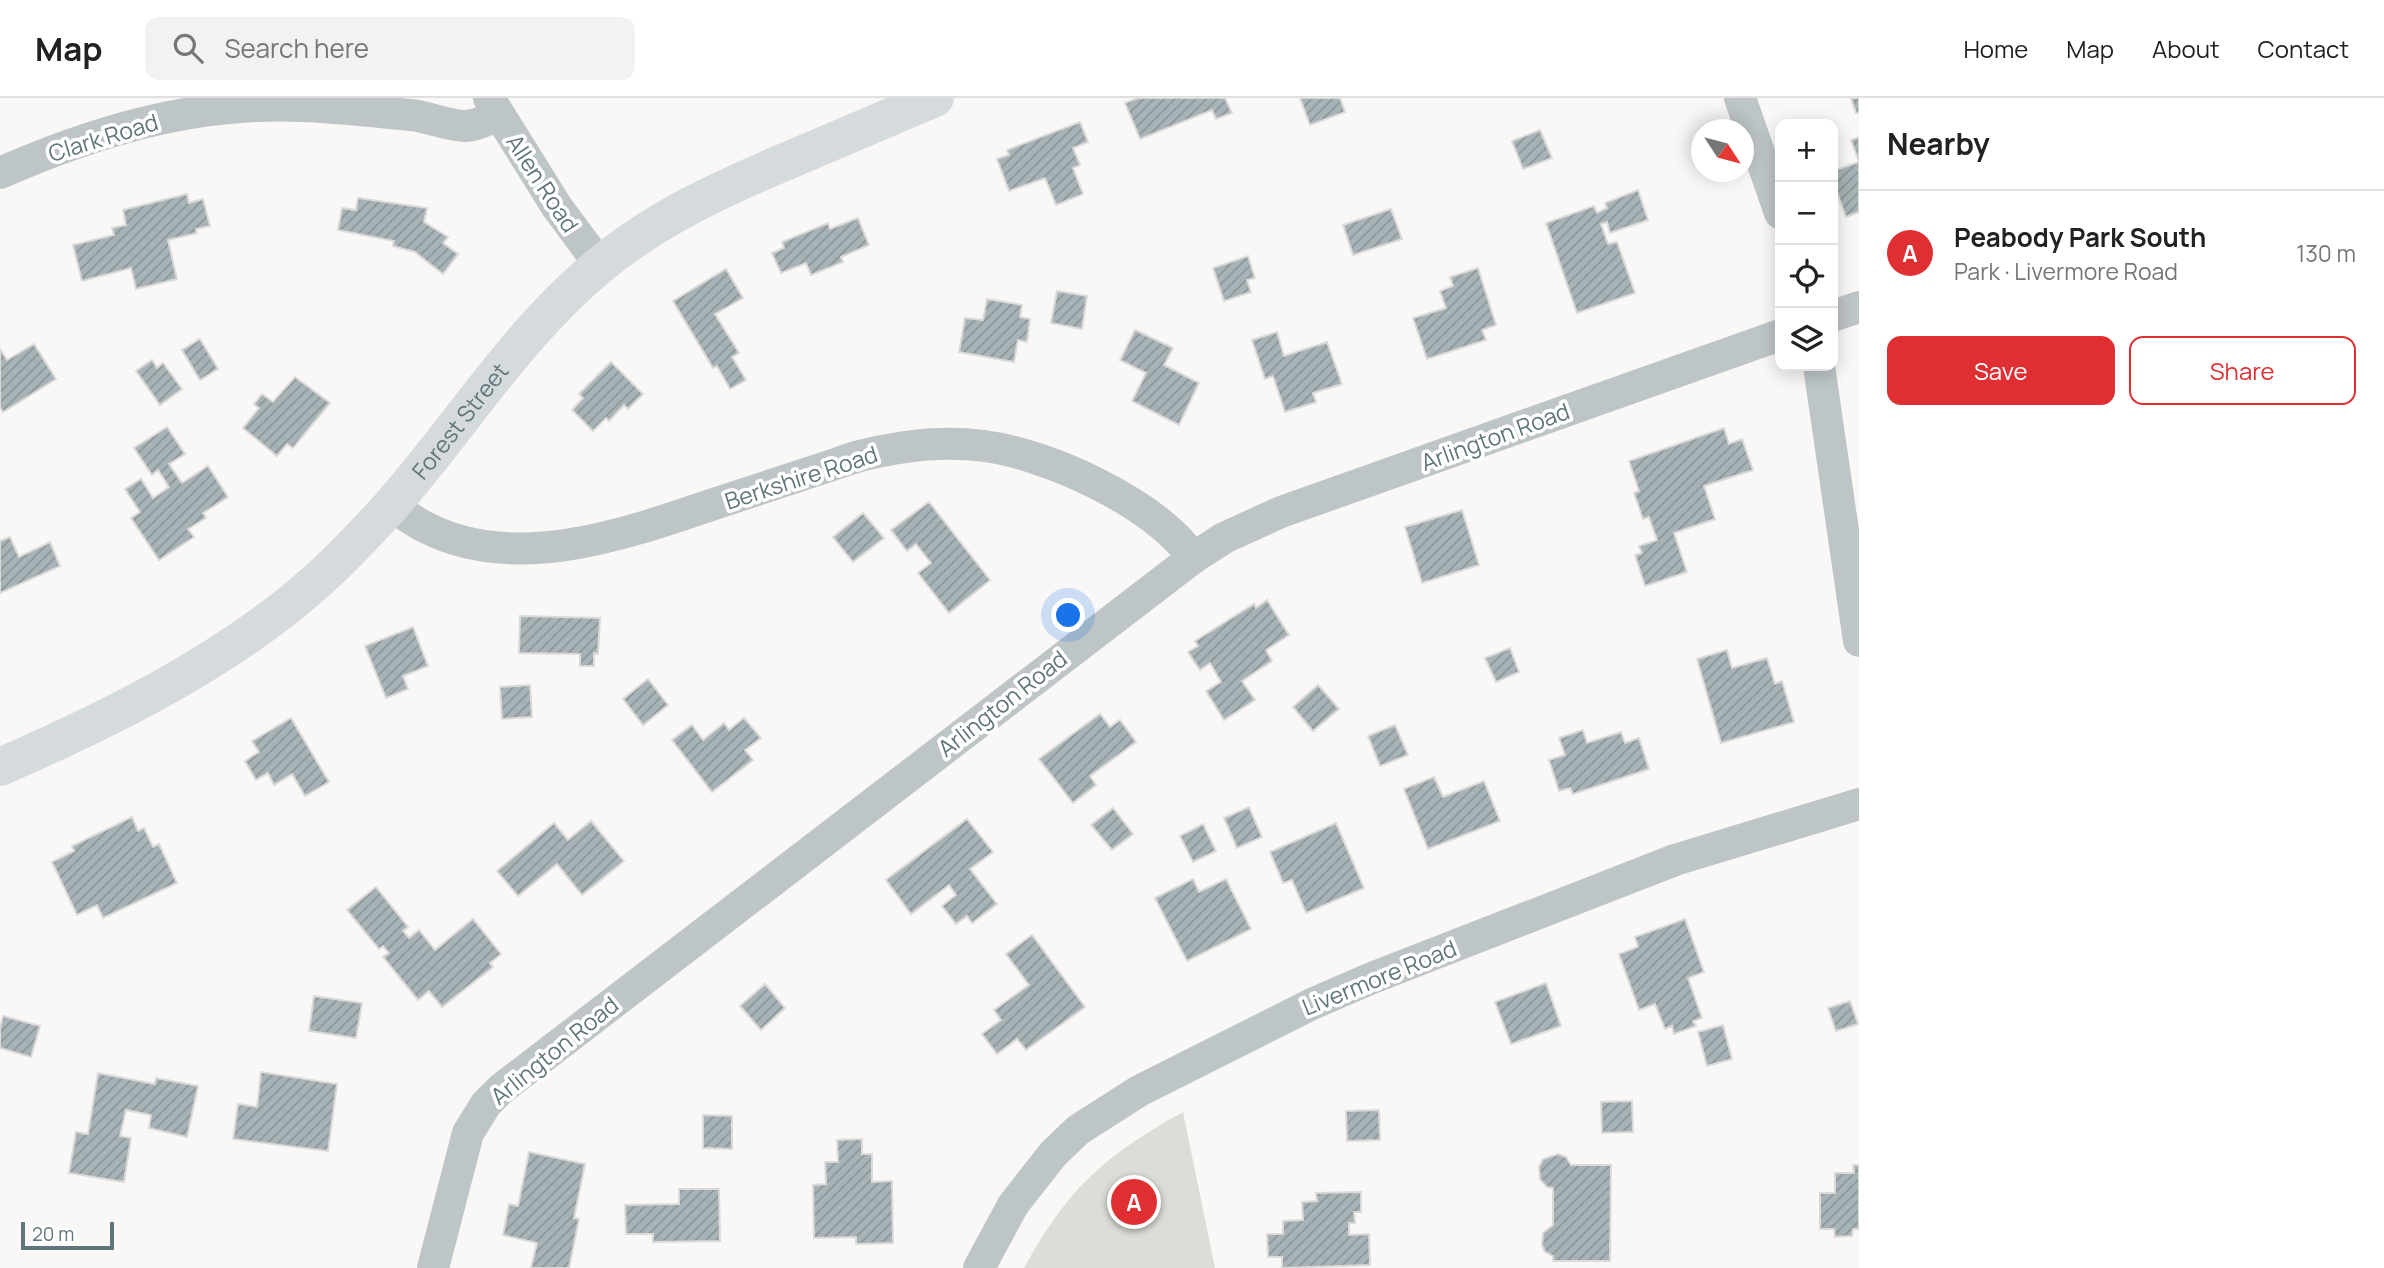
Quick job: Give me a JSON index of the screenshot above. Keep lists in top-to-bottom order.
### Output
{
  "streets": {
    "street": [
      "Clark Road",
      "Allen Road",
      "Forest Street",
      "Arlington Road",
      "Berkshire Road",
      "Livermore Road"
    ]
  },
  "crossings": [
    ["Clark Road", "Allen Road"],
    ["Allen Road", "Forest Street"],
    ["Forest Street", "Berkshire Road"],
    ["Arlington Road", "Berkshire Road"]
  ],
  "scale_bar": "20 m",
  "north": "bottom right",
  "page": {
    "header": "Map",
    "search": "Search here",
    "nav": [
      "Home",
      "Map",
      "About",
      "Contact"
    ],
    "heading": "Nearby",
    "map_buttons": ["+", "−"],
    "list": [
      {
        "mark": "A",
        "name": "Peabody Park South",
        "note": "Park · Livermore Road",
        "value": "130 m"
      }
    ],
    "buttons": ["Save", "Share"],
    "pins": "A",
    "scale": "20 m"
  }
}
